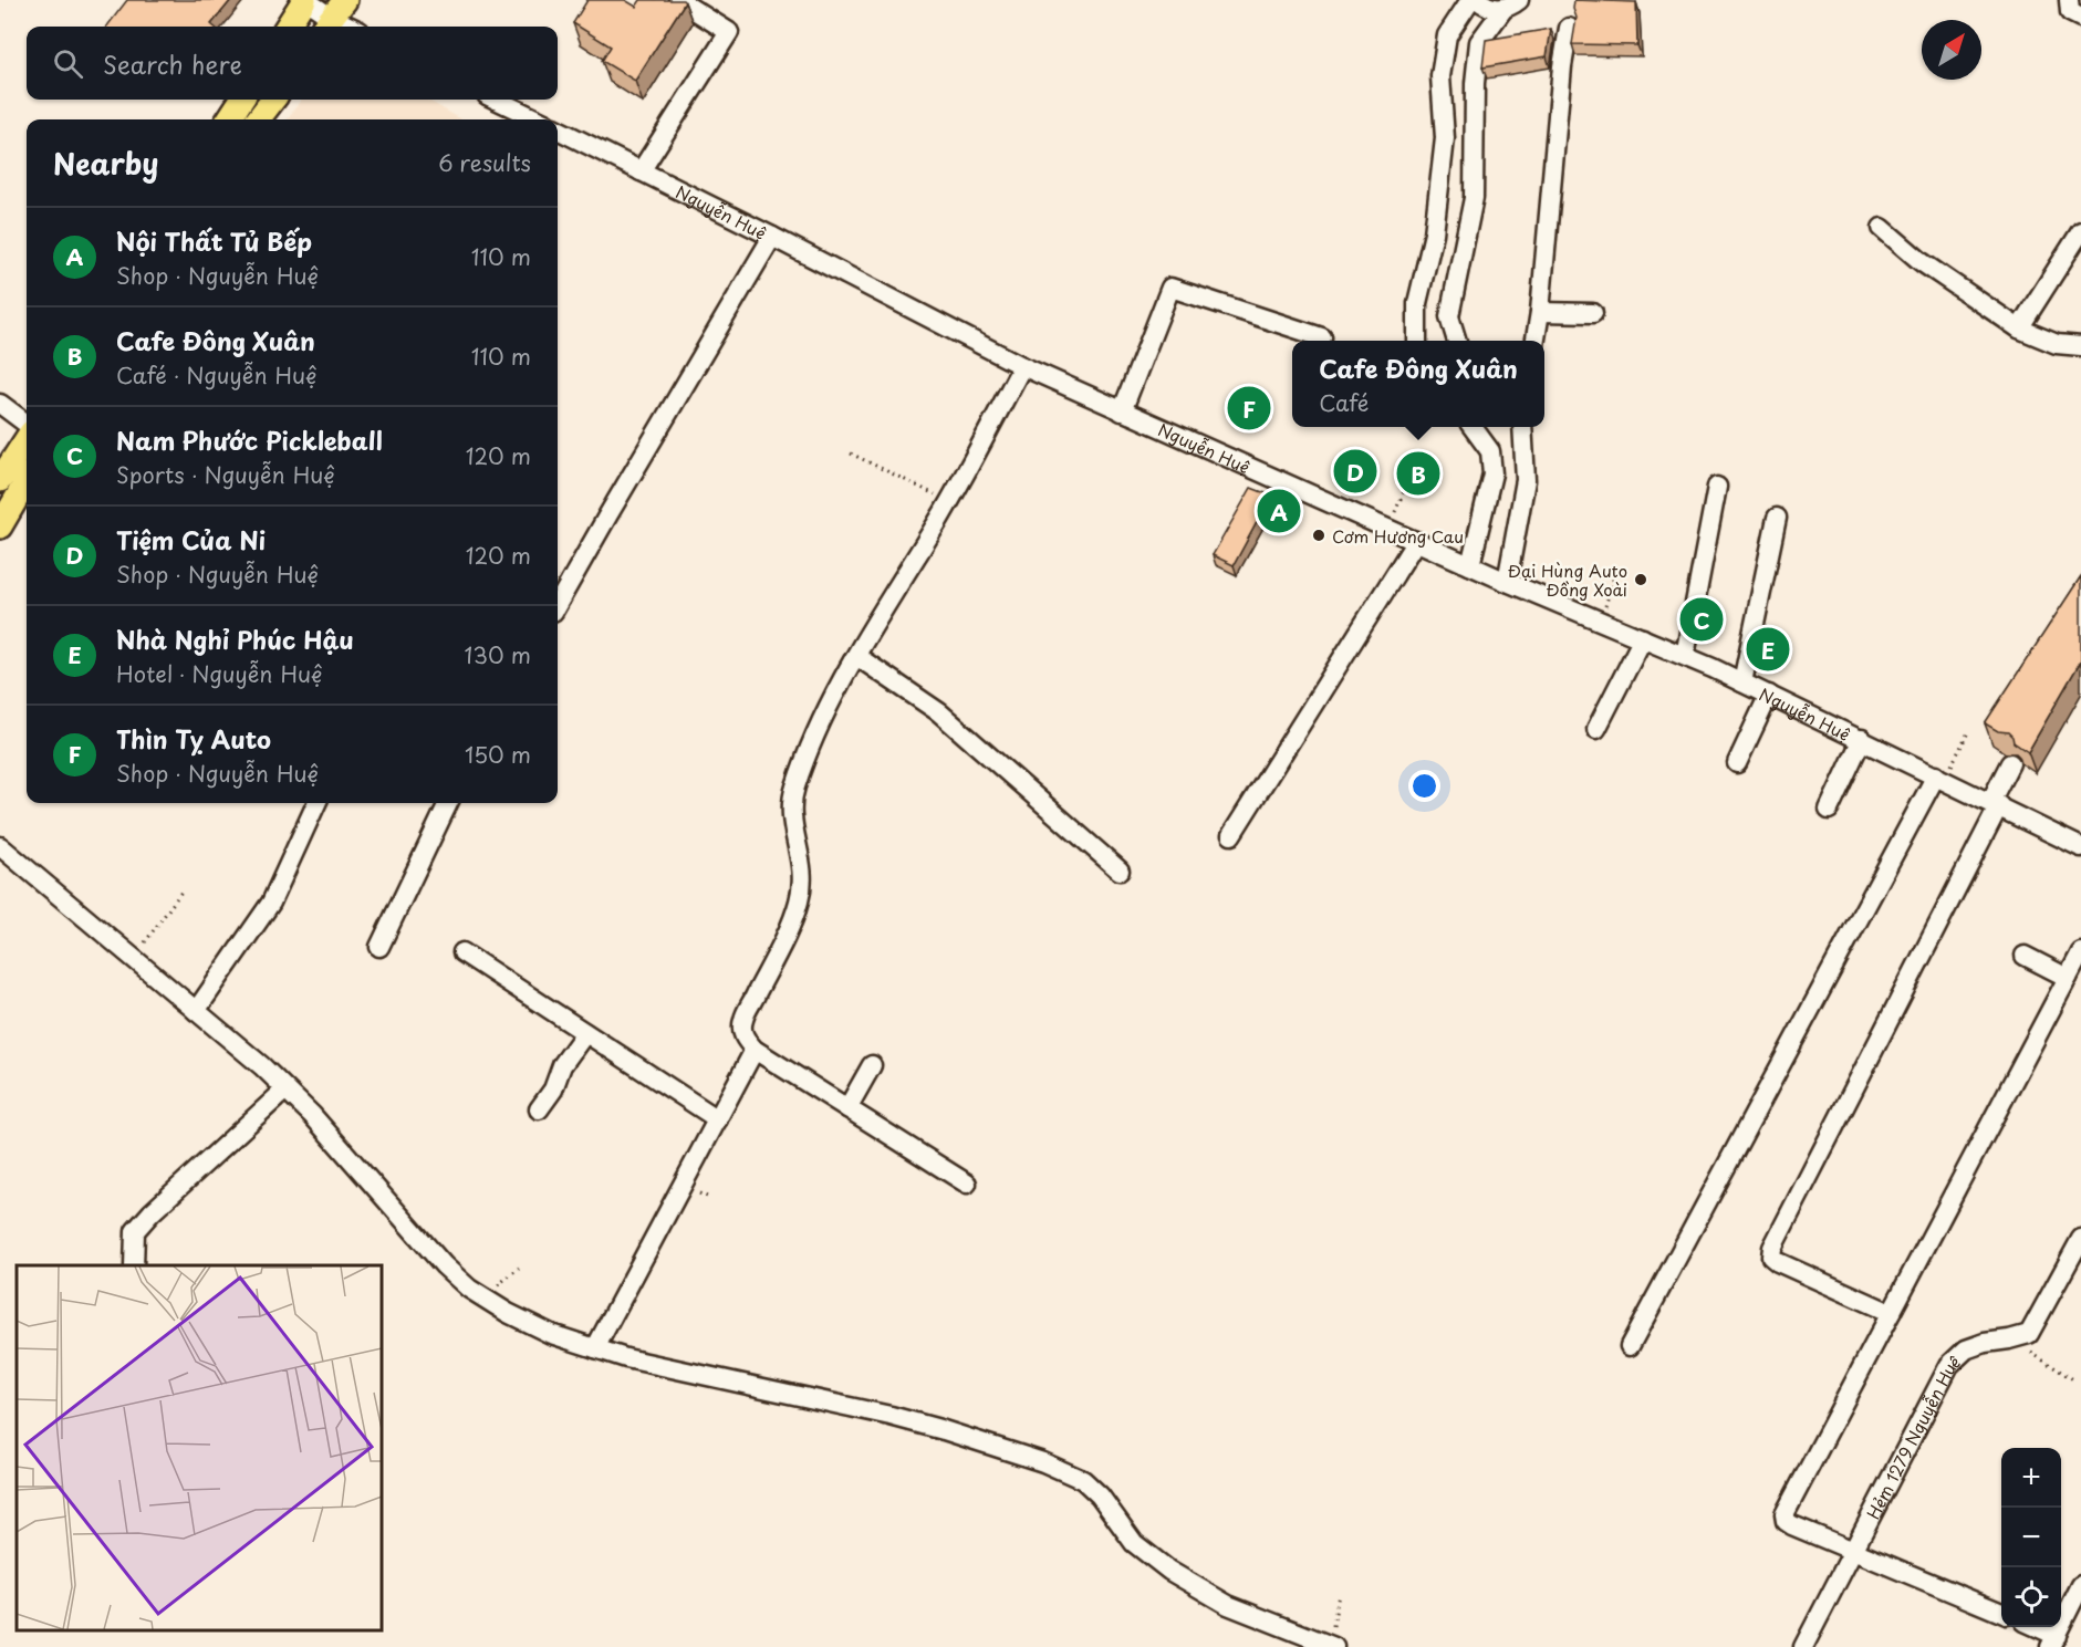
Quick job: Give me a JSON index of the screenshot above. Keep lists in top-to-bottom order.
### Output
{
  "streets": {
    "street": ["Nguyễn Huệ", "Hẻm 1279 Nguyễn Huệ"]
  },
  "places": ["Cơm Hương Cau", "Đại Hùng Auto Đồng Xoài"],
  "north": "top right",
  "page": {
    "search": "Search here",
    "heading": ["Nearby", "6 results"],
    "list": [
      {
        "mark": "A",
        "name": "Nội Thất Tủ Bếp",
        "note": "Shop · Nguyễn Huệ",
        "value": "110 m"
      },
      {
        "mark": "B",
        "name": "Cafe Đông Xuân",
        "note": "Café · Nguyễn Huệ",
        "value": "110 m"
      },
      {
        "mark": "C",
        "name": "Nam Phước Pickleball",
        "note": "Sports · Nguyễn Huệ",
        "value": "120 m"
      },
      {
        "mark": "D",
        "name": "Tiệm Của Ni",
        "note": "Shop · Nguyễn Huệ",
        "value": "120 m"
      },
      {
        "mark": "E",
        "name": "Nhà Nghỉ Phúc Hậu",
        "note": "Hotel · Nguyễn Huệ",
        "value": "130 m"
      },
      {
        "mark": "F",
        "name": "Thìn Tỵ Auto",
        "note": "Shop · Nguyễn Huệ",
        "value": "150 m"
      }
    ],
    "popup": ["Cafe Đông Xuân", "Café"],
    "pins": [
      "F",
      "D",
      "B",
      "A",
      "C",
      "E"
    ],
    "map_buttons": ["+", "−"]
  }
}
